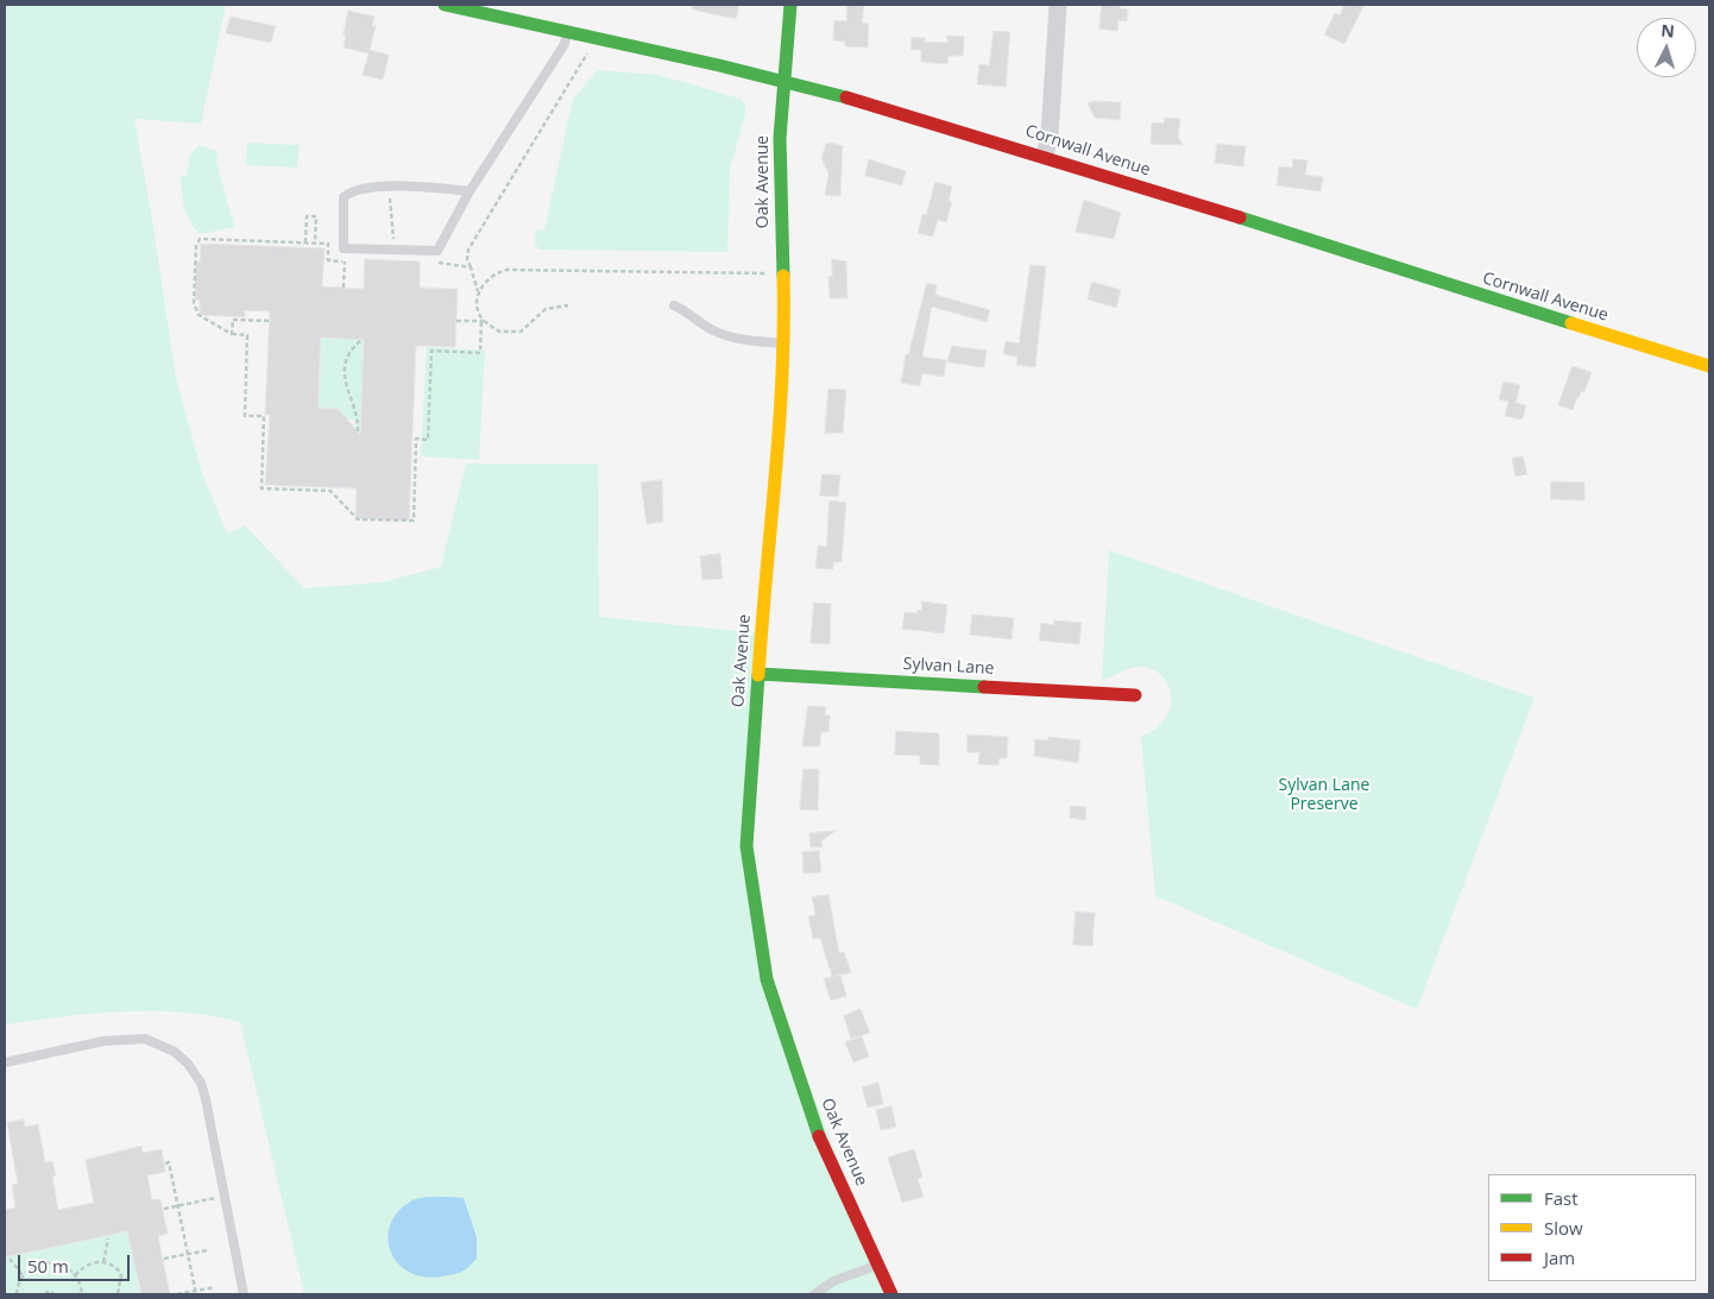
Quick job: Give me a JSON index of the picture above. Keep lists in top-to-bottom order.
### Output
{
  "streets": {
    "street": ["Cornwall Avenue", "Oak Avenue", "Sylvan Lane"]
  },
  "crossings": [
    ["Cornwall Avenue", "Oak Avenue"],
    ["Oak Avenue", "Sylvan Lane"]
  ],
  "parks": ["Sylvan Lane Preserve"],
  "legend": ["Fast", "Slow", "Jam"],
  "scale_bar": "50 m",
  "north": "top"
}
